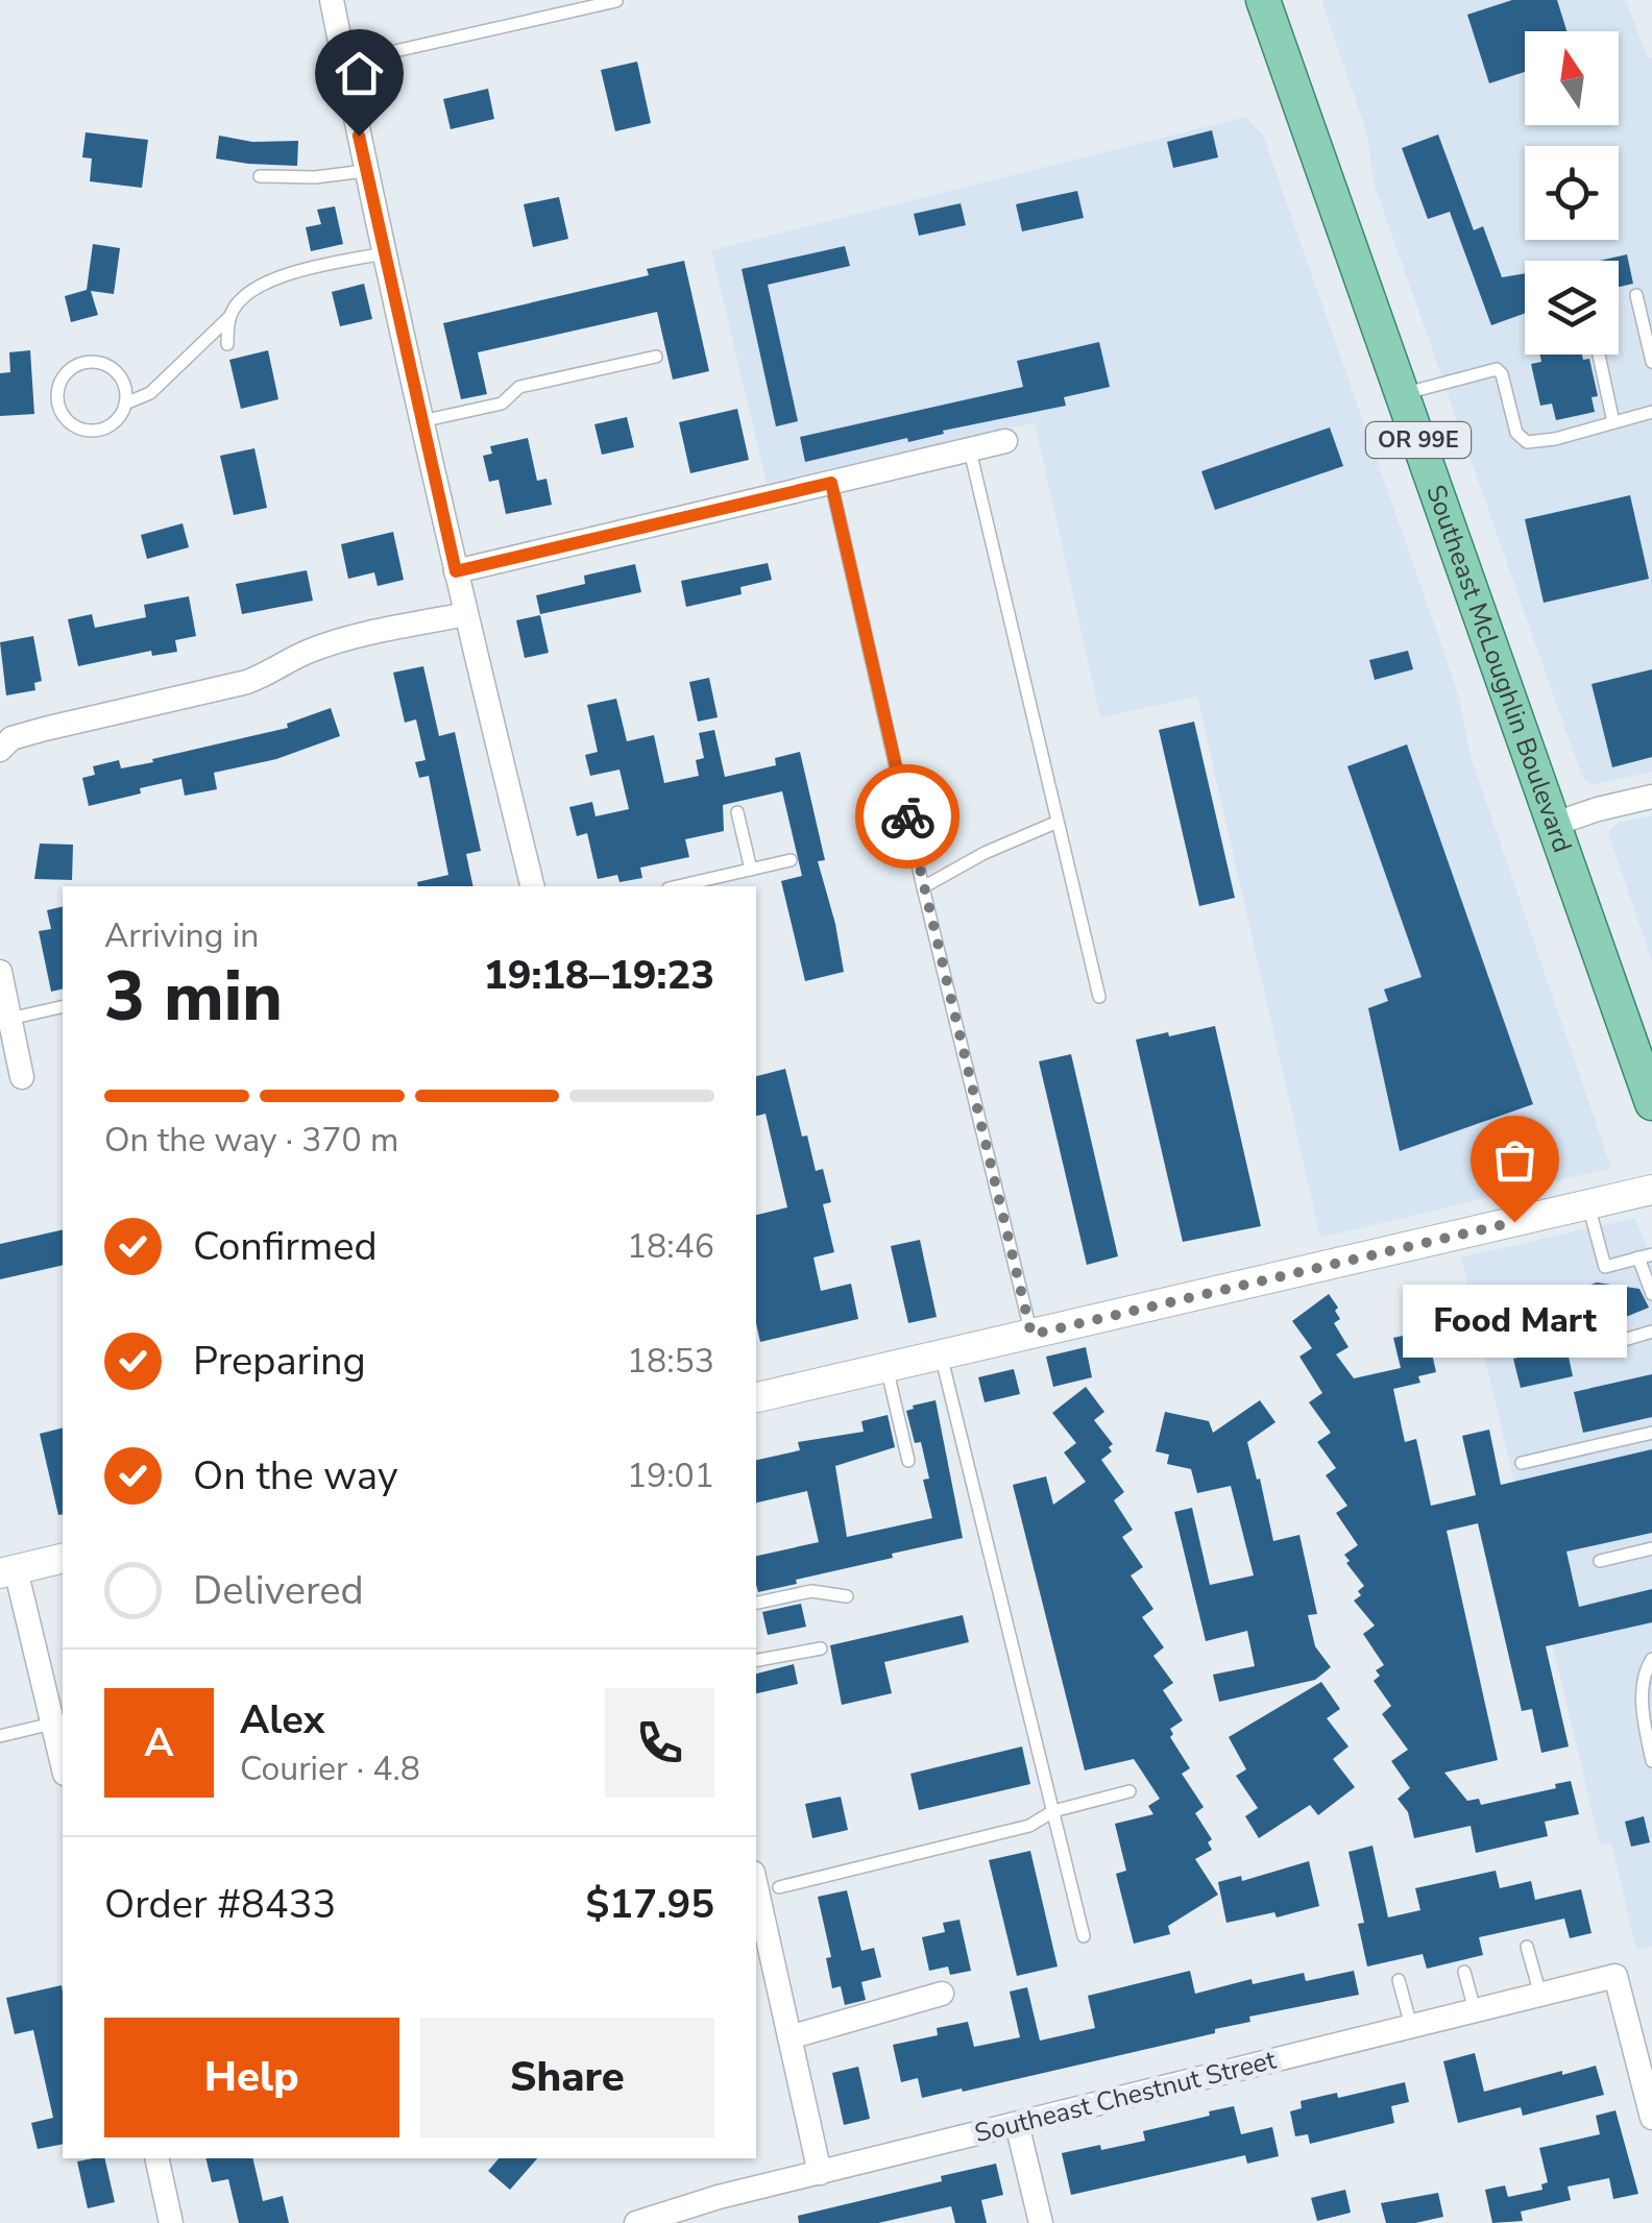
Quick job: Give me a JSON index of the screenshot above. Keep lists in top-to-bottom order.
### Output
{
  "streets": {
    "main road": ["OR 99E", "Southeast McLoughlin Boulevard"],
    "street": ["Southeast Chestnut Street"]
  },
  "places": ["Food Mart"],
  "north": "top",
  "page": {
    "heading": ["3 min", "Arriving in", "19:18–19:23"],
    "panel": [
      "Alex",
      "Courier · 4.8",
      "Order #8433",
      "$17.95"
    ],
    "bar": "On the way · 370 m",
    "list": [
      ["Confirmed", "18:46"],
      ["Preparing", "18:53"],
      ["On the way", "19:01"],
      "Delivered"
    ],
    "bubble": "Food Mart",
    "round": "A",
    "buttons": ["Help", "Share"]
  }
}
